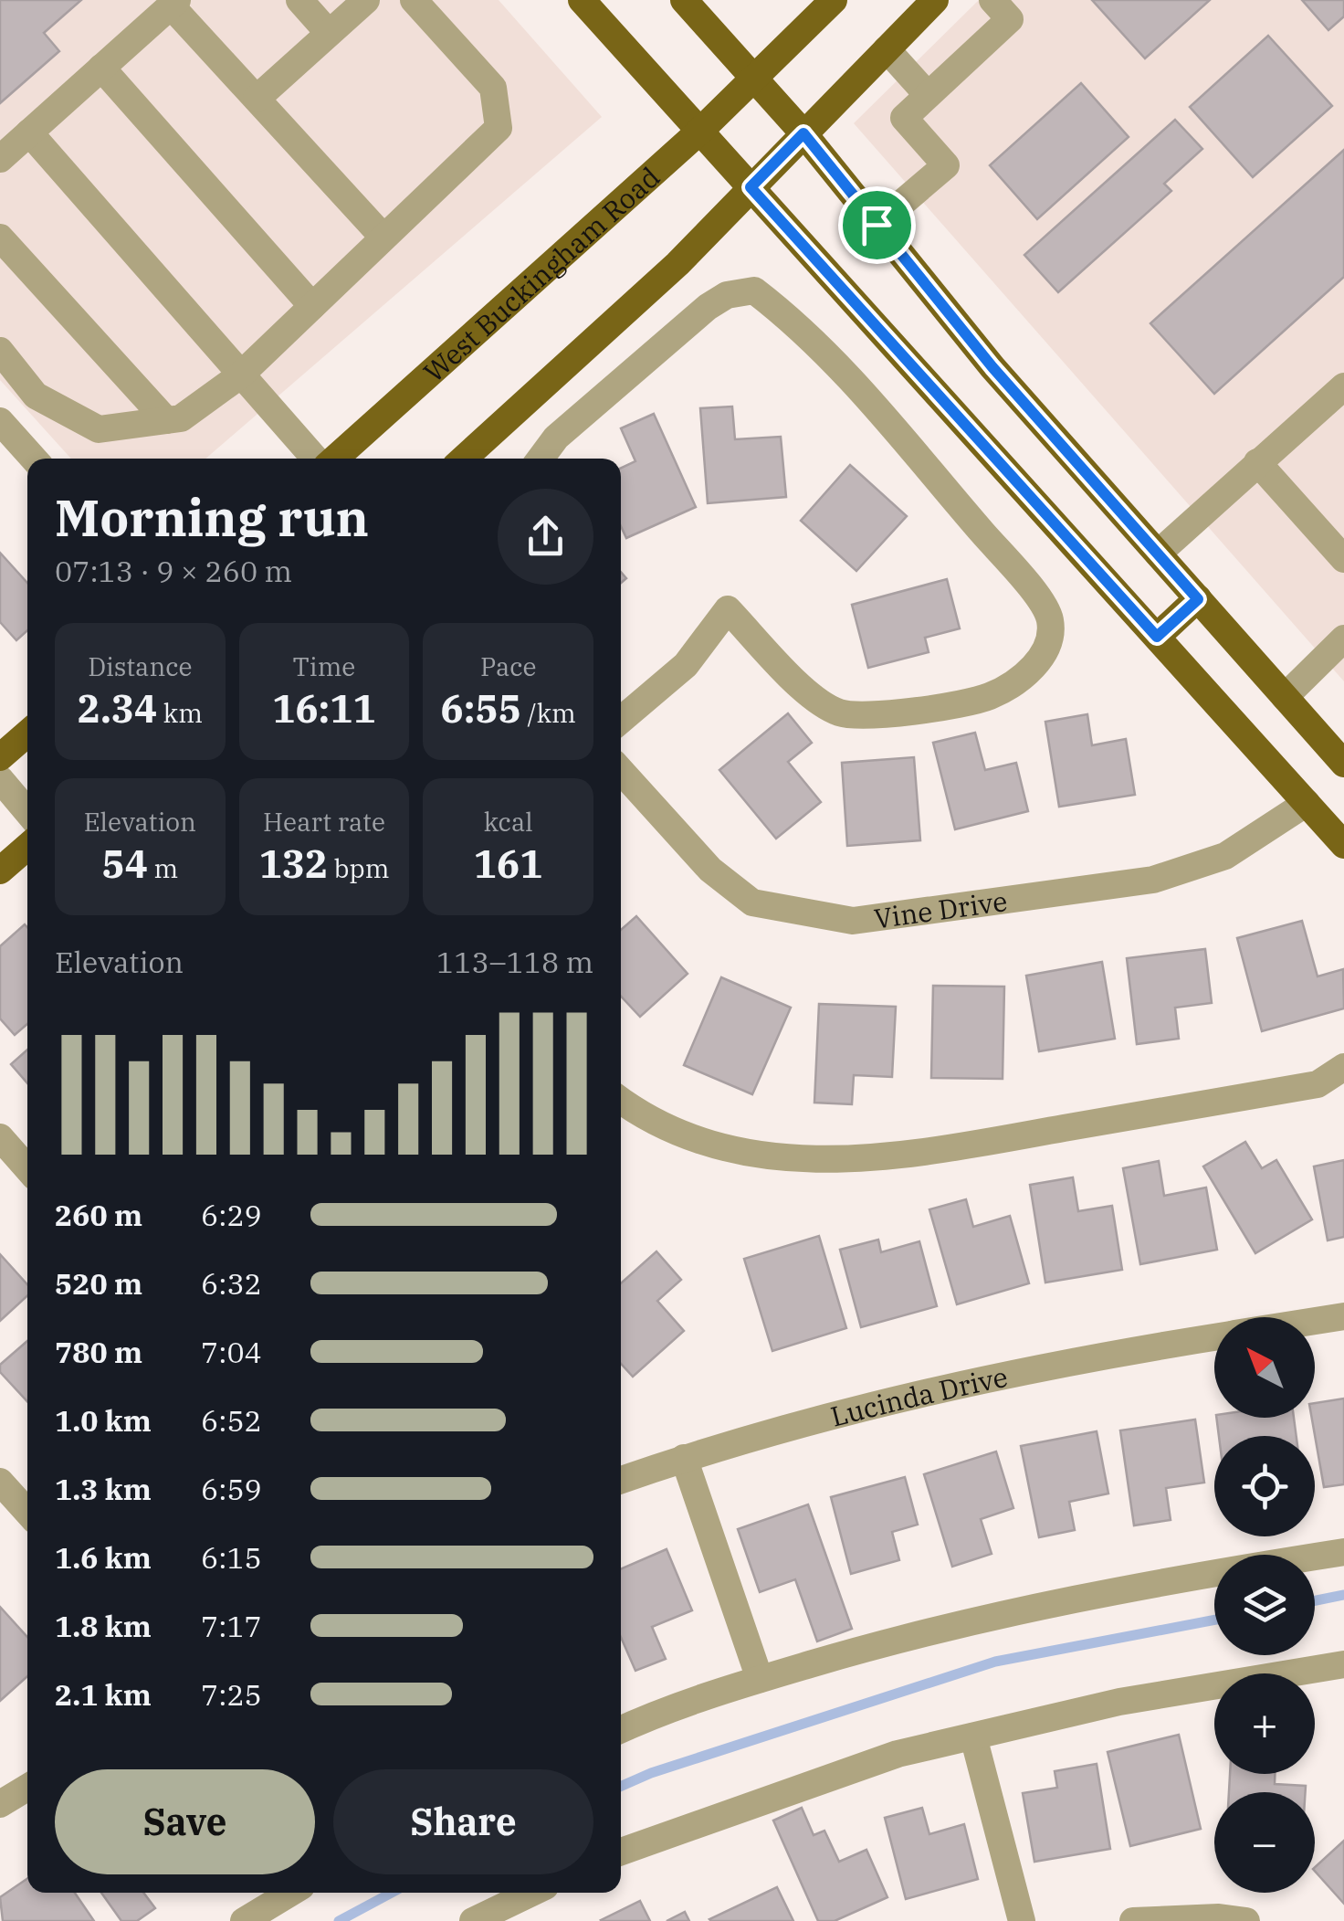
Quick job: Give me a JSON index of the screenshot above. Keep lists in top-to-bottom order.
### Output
{
  "streets": {
    "main road": ["West Buckingham Road"],
    "street": ["Vine Drive", "Lucinda Drive"]
  },
  "north": "top left",
  "page": {
    "heading": ["Morning run", "07:13 · 9 × 260 m"],
    "stats": [
      ["Distance", "2.34 km"],
      ["Time", "16:11"],
      ["Pace", "6:55 /km"],
      ["Elevation", "54 m"],
      ["Heart rate", "132 bpm"],
      ["kcal", "161"]
    ],
    "chart": ["Elevation", "113–118 m"],
    "list": [
      {
        "name": "260 m",
        "note": "6:29"
      },
      {
        "name": "520 m",
        "note": "6:32"
      },
      {
        "name": "780 m",
        "note": "7:04"
      },
      {
        "name": "1.0 km",
        "note": "6:52"
      },
      {
        "name": "1.3 km",
        "note": "6:59"
      },
      {
        "name": "1.6 km",
        "note": "6:15"
      },
      {
        "name": "1.8 km",
        "note": "7:17"
      },
      {
        "name": "2.1 km",
        "note": "7:25"
      }
    ],
    "map_buttons": ["+", "−"],
    "buttons": ["Save", "Share"]
  }
}
